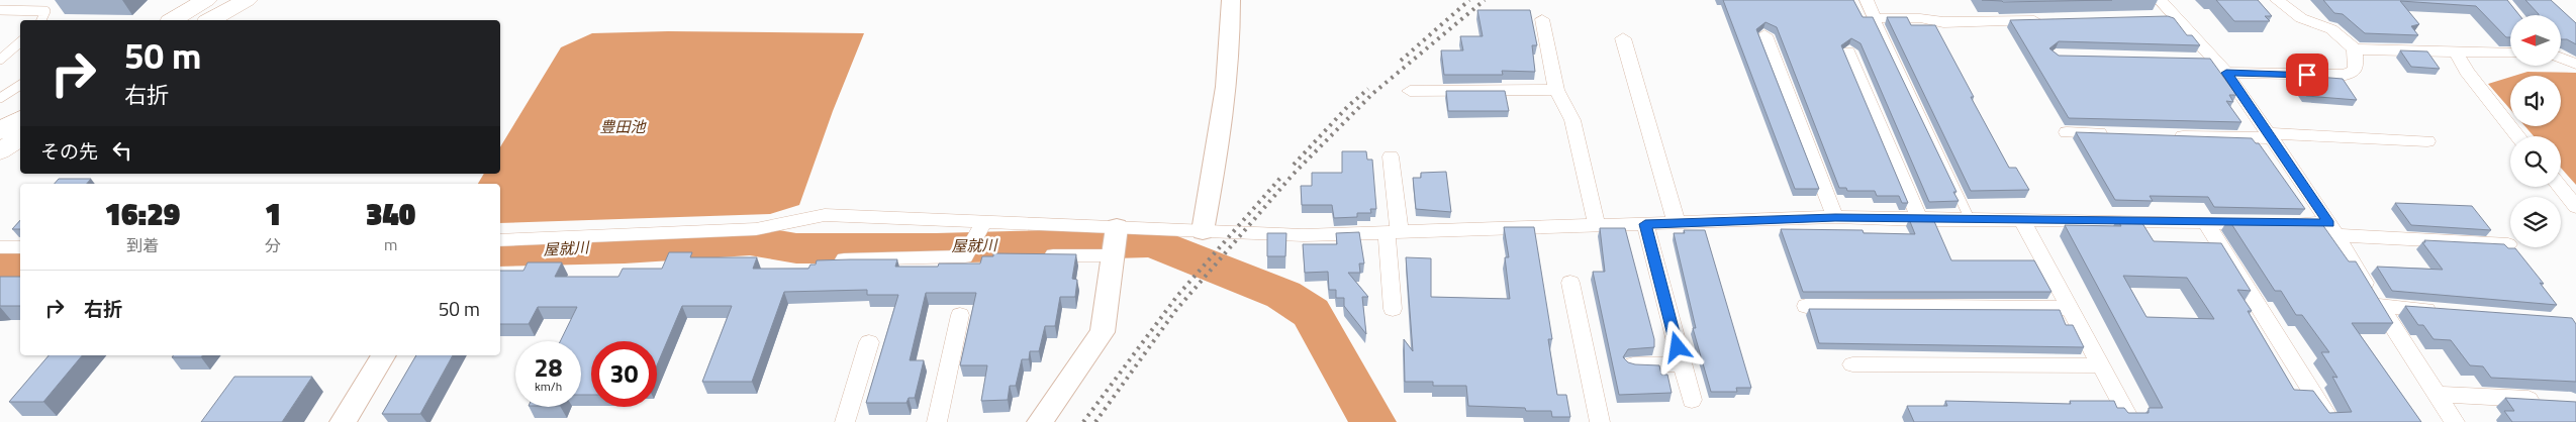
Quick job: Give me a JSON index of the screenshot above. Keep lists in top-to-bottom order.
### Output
{
  "water": ["豊田池", "屋就川"],
  "north": "left",
  "page": {
    "turn": ["50 m", "右折"],
    "then": "その先",
    "eta": [
      "16:29",
      "到着",
      "1",
      "分",
      "340",
      "m"
    ],
    "list": [
      {
        "name": "右折",
        "value": "50 m"
      }
    ],
    "speed": "28 km/h",
    "limit": "30"
  }
}
